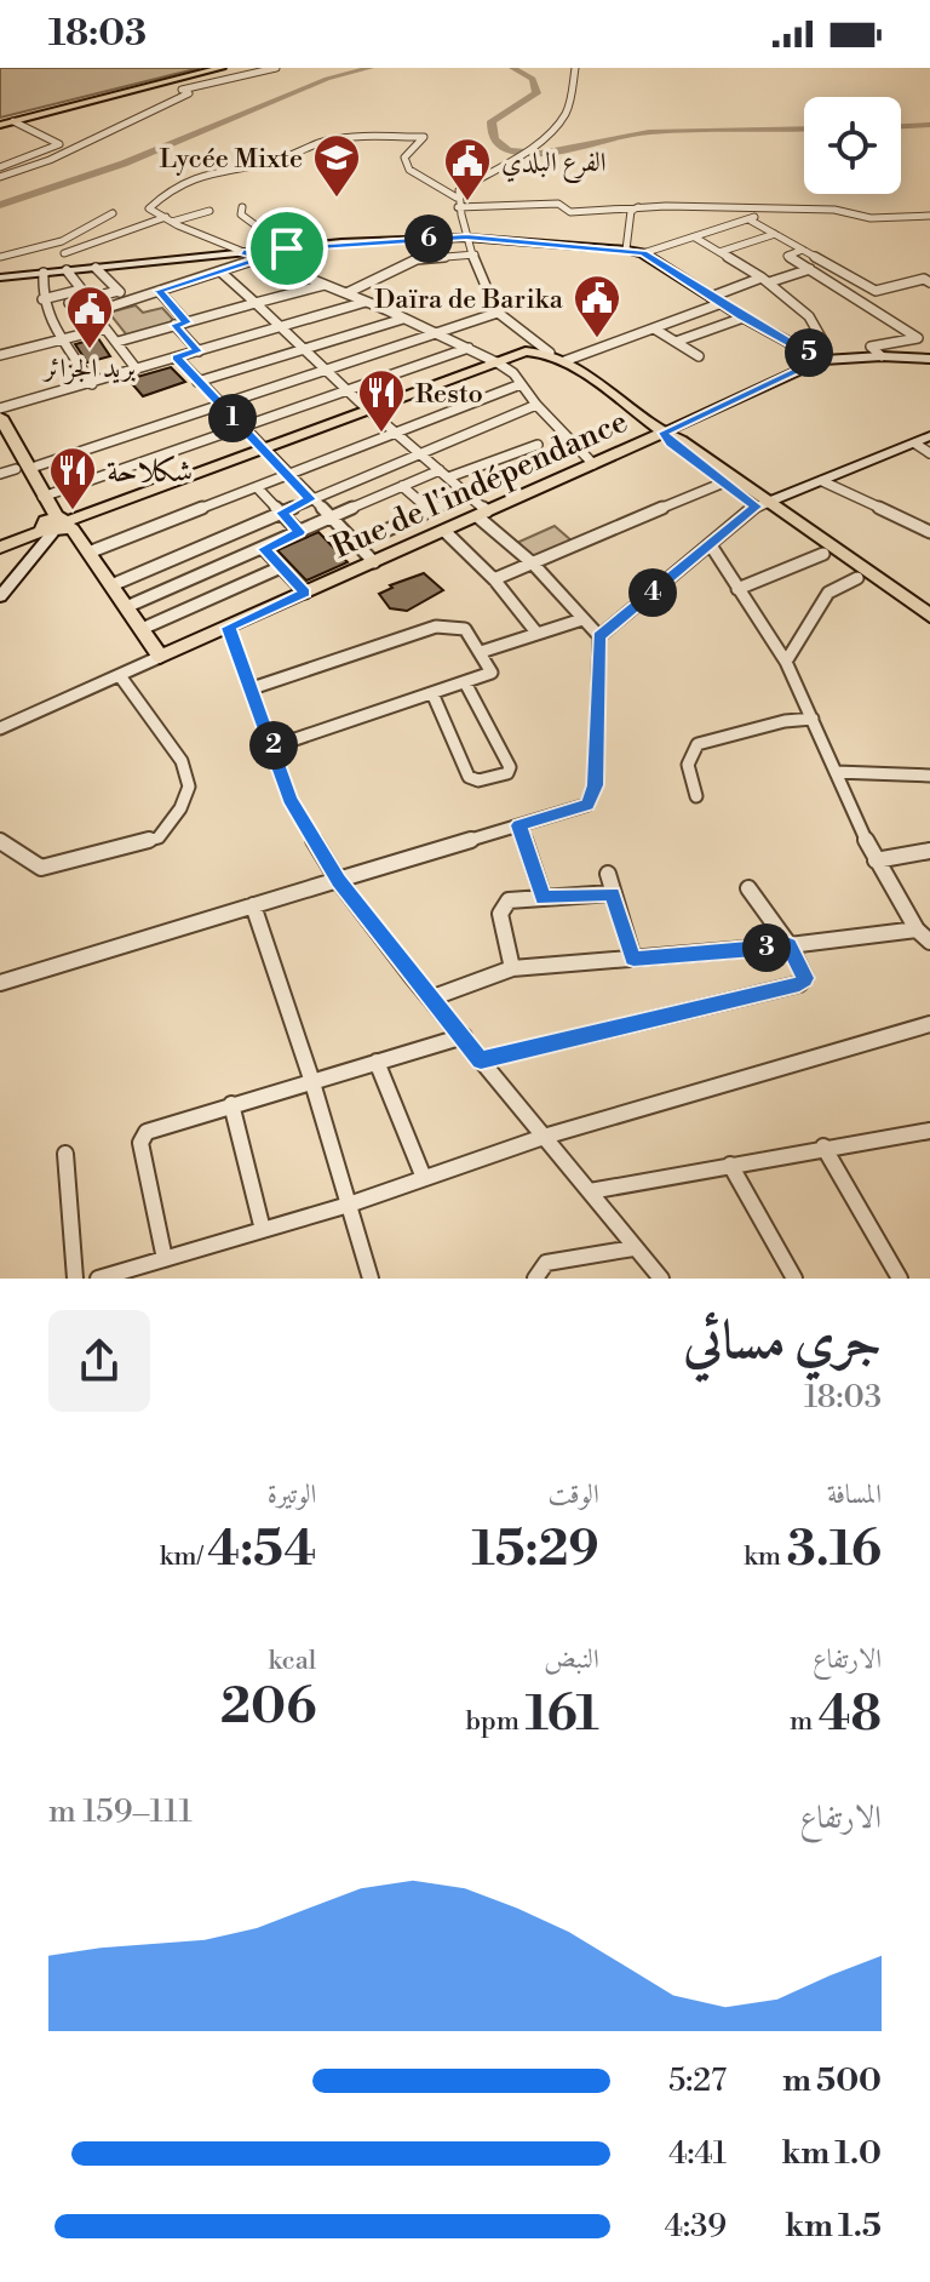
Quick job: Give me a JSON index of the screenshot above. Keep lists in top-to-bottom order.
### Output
{
  "streets": {
    "main road": ["Rue de l'indépendance"]
  },
  "places": {
    "school or university": ["Lycée Mixte"],
    "public building": ["الفرع البلدي", "Daïra de Barika", "بريد الجزائر"],
    "restaurant": ["Resto", "شكلاحة"]
  },
  "page": {
    "status": "18:03",
    "pins": [
      "6",
      "5",
      "1",
      "4",
      "2",
      "3"
    ],
    "heading": ["جري مسائي", "18:03"],
    "stats": [
      ["المسافة", "3.16 km"],
      ["الوقت", "15:29"],
      ["الوتيرة", "4:54 /km"],
      ["الارتفاع", "48 m"],
      ["النبض", "161 bpm"],
      ["kcal", "206"]
    ],
    "chart": ["الارتفاع", "111–159 m"],
    "list": [
      {
        "name": "500 m",
        "note": "5:27"
      },
      {
        "name": "1.0 km",
        "note": "4:41"
      },
      {
        "name": "1.5 km",
        "note": "4:39"
      }
    ]
  }
}
